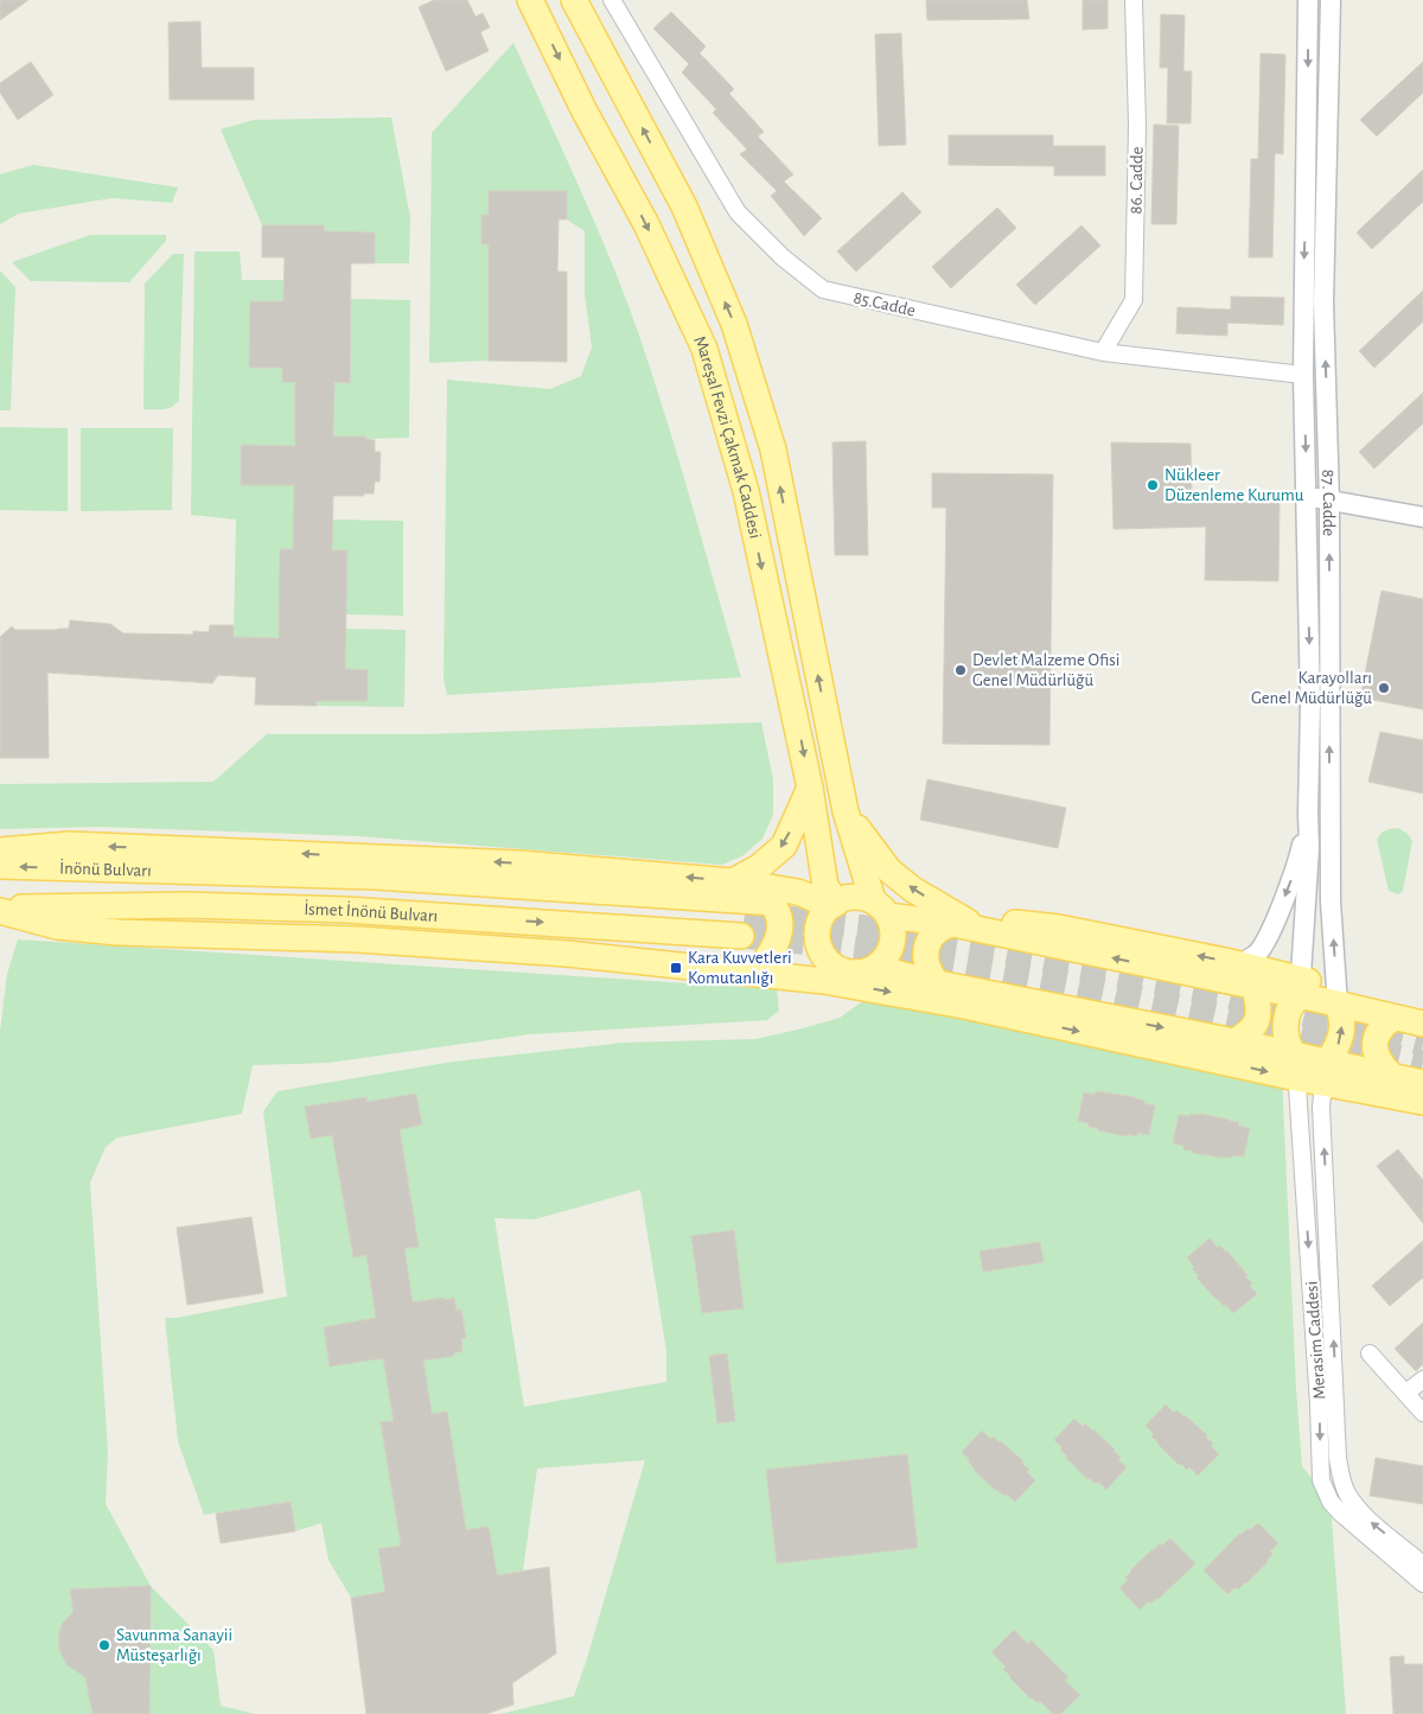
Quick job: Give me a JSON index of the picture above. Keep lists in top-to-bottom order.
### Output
{
  "streets": {
    "main road": ["Mareşal Fevzi Çakmak Caddesi", "İnönü Bulvarı", "İsmet İnönü Bulvarı"],
    "street": [
      "86. Cadde",
      "85.Cadde",
      "87. Cadde",
      "Merasim Caddesi"
    ]
  },
  "crossings": [
    ["86. Cadde", "85.Cadde"],
    ["85.Cadde", "87. Cadde"],
    ["87. Cadde", "Merasim Caddesi"],
    ["İnönü Bulvarı", "İsmet İnönü Bulvarı"]
  ],
  "places": {
    "other": [
      "Nükleer Düzenleme Kurumu",
      "Devlet Malzeme Ofisi Genel Müdürlüğü",
      "Karayolları Genel Müdürlüğü",
      "Savunma Sanayii Müsteşarlığı"
    ],
    "transit": ["Kara Kuvvetleri Komutanlığı"]
  }
}
